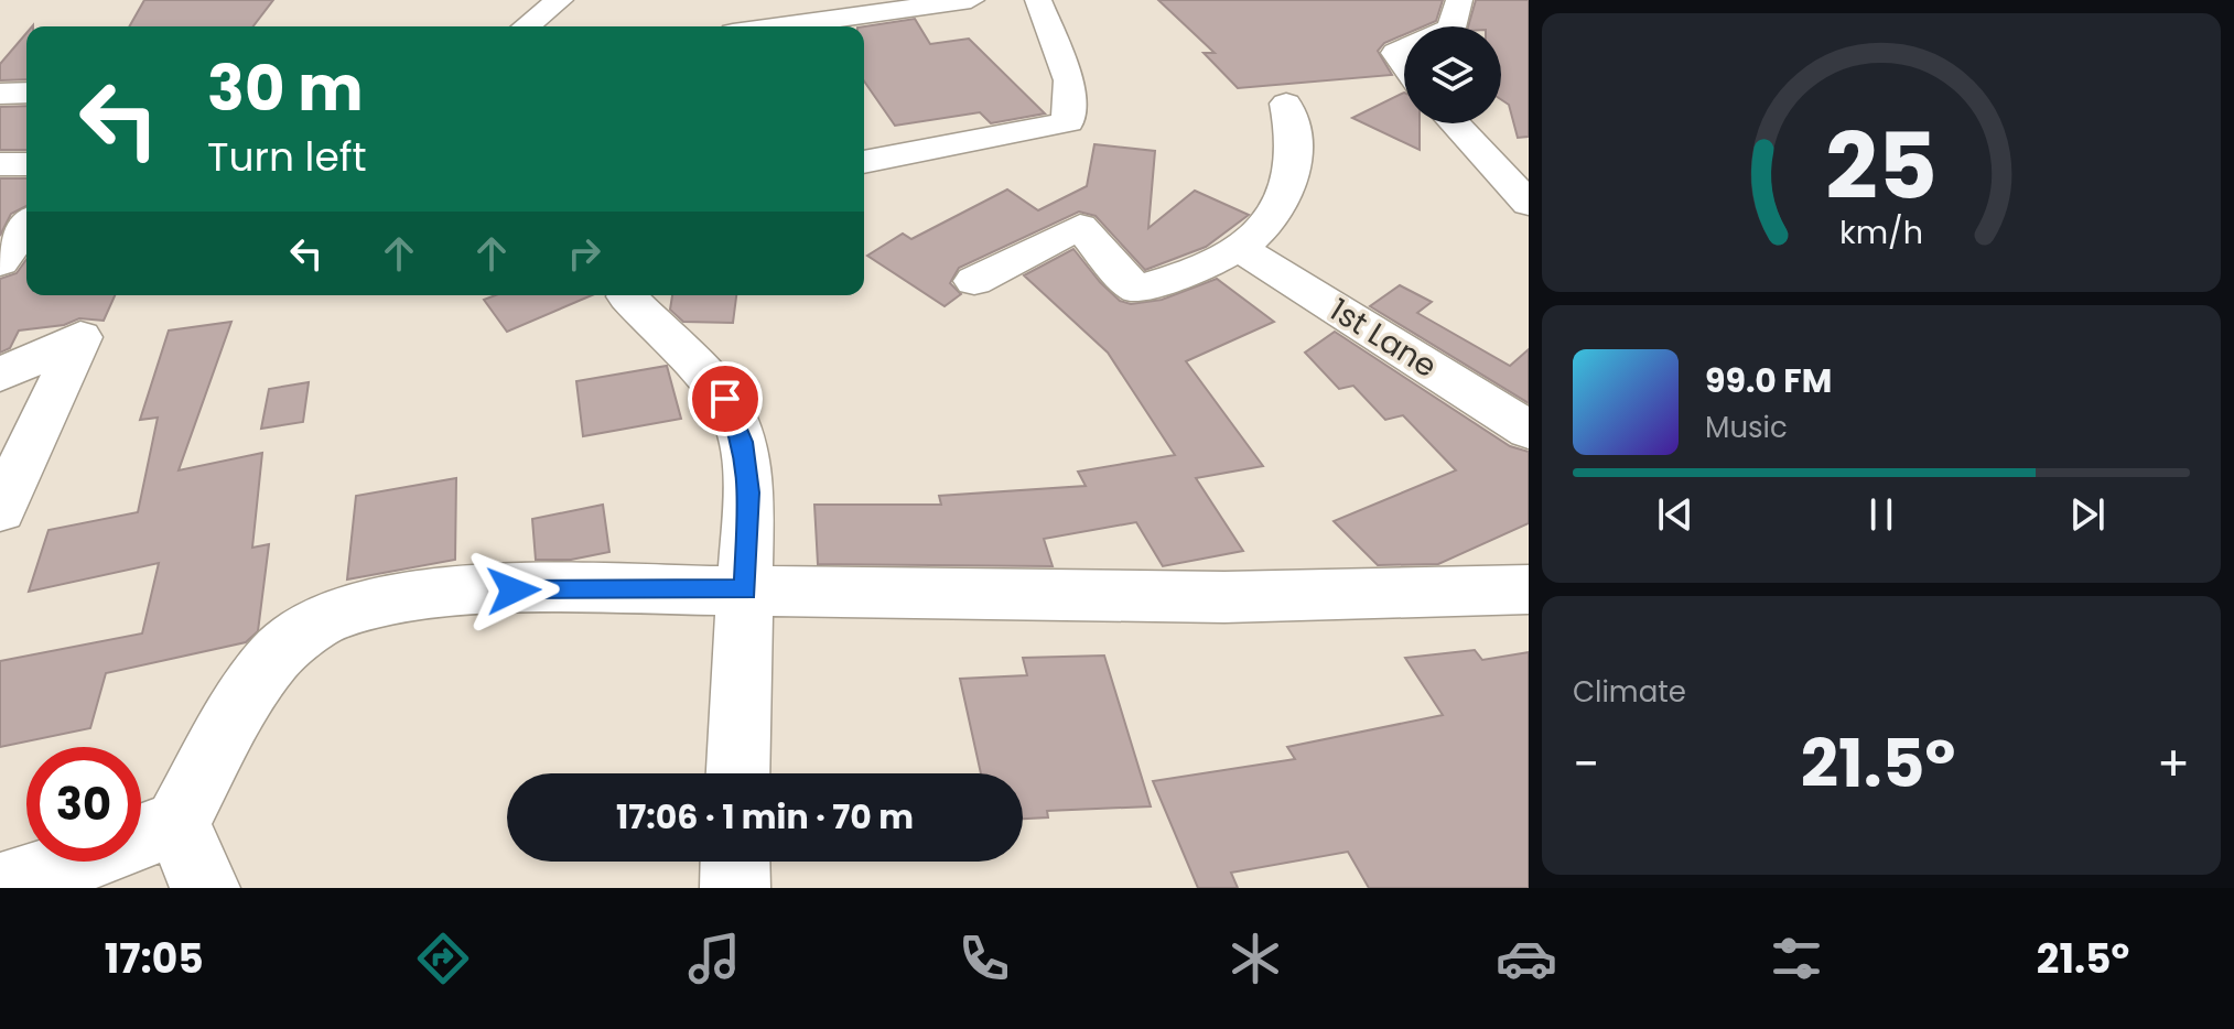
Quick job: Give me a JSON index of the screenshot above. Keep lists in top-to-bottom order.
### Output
{
  "streets": {
    "street": ["1st Lane"]
  },
  "page": {
    "turn": ["30 m", "Turn left"],
    "song": ["99.0 FM", "Music"],
    "tile": "Climate",
    "heat": ["−", "21.5°", "+"],
    "limit": "30",
    "trip": "17:06 · 1 min · 70 m",
    "tabs": ["17:05", "21.5°"],
    "gauge": ["25", "km/h"]
  }
}
